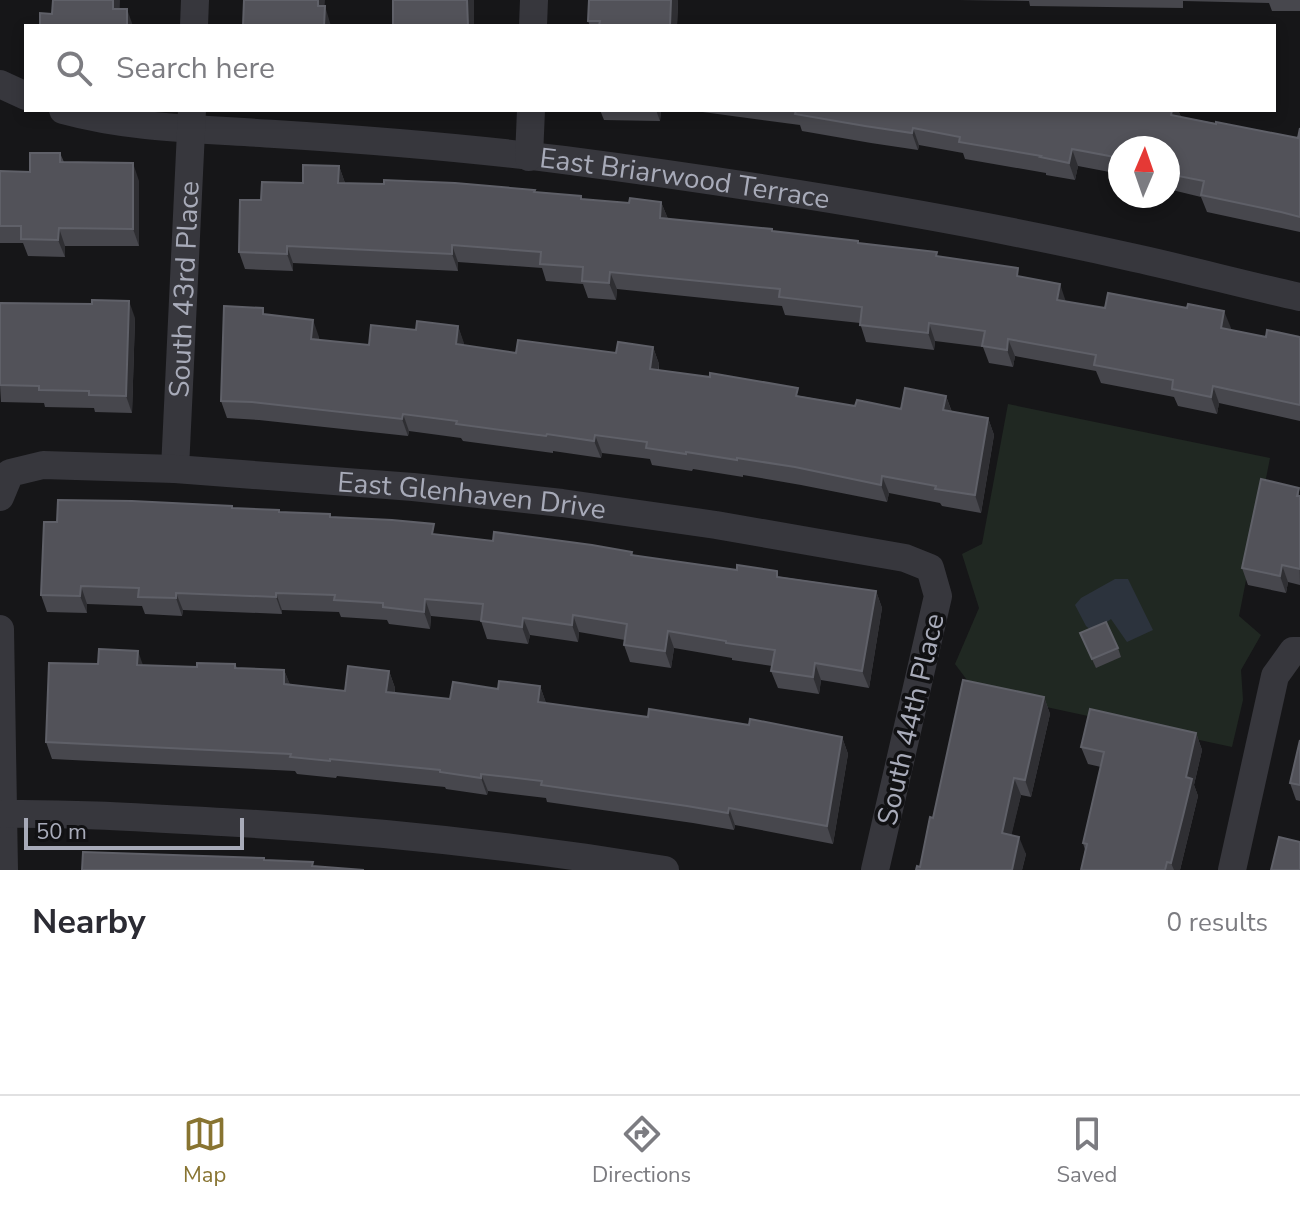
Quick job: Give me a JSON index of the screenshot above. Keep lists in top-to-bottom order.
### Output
{
  "streets": {
    "street": [
      "East Briarwood Terrace",
      "South 43rd Place",
      "East Glenhaven Drive",
      "South 44th Place"
    ]
  },
  "crossings": [
    ["East Briarwood Terrace", "South 43rd Place"],
    ["South 43rd Place", "East Glenhaven Drive"],
    ["East Glenhaven Drive", "South 44th Place"]
  ],
  "scale_bar": "50 m",
  "north": "top",
  "page": {
    "search": "Search here",
    "scale": "50 m",
    "heading": ["Nearby", "0 results"],
    "nav": ["Map", "Directions", "Saved"]
  }
}
